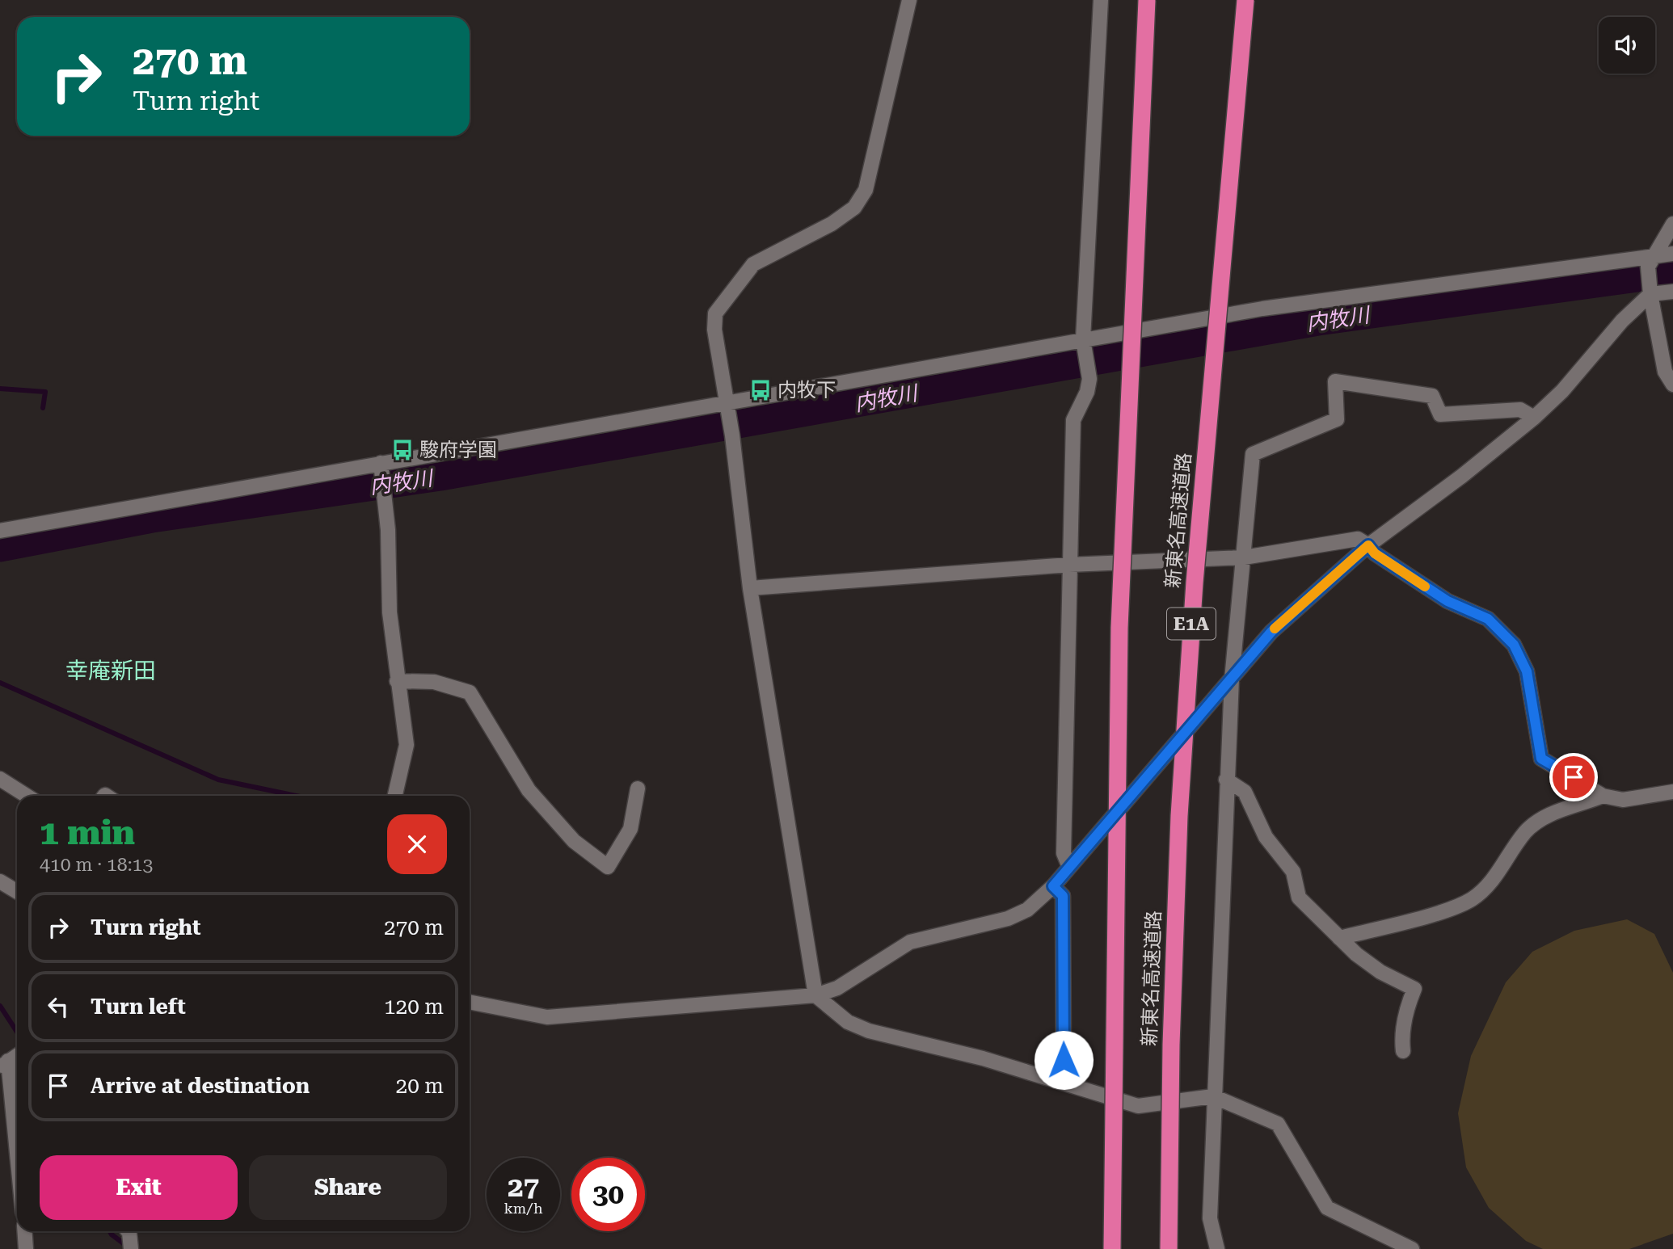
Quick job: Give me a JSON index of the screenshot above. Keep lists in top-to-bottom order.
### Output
{
  "streets": {
    "highway": ["新東名高速道路", "E1A"]
  },
  "districts": ["幸庵新田"],
  "water": ["内牧川"],
  "places": {
    "bus stop": ["内牧下", "駿府学園"]
  },
  "page": {
    "turn": ["270 m", "Turn right"],
    "heading": ["1 min", "410 m · 18:13"],
    "list": [
      {
        "name": "Turn right",
        "value": "270 m"
      },
      {
        "name": "Turn left",
        "value": "120 m"
      },
      {
        "name": "Arrive at destination",
        "value": "20 m"
      }
    ],
    "buttons": ["Exit", "Share"],
    "speed": "27 km/h",
    "limit": "30"
  }
}
